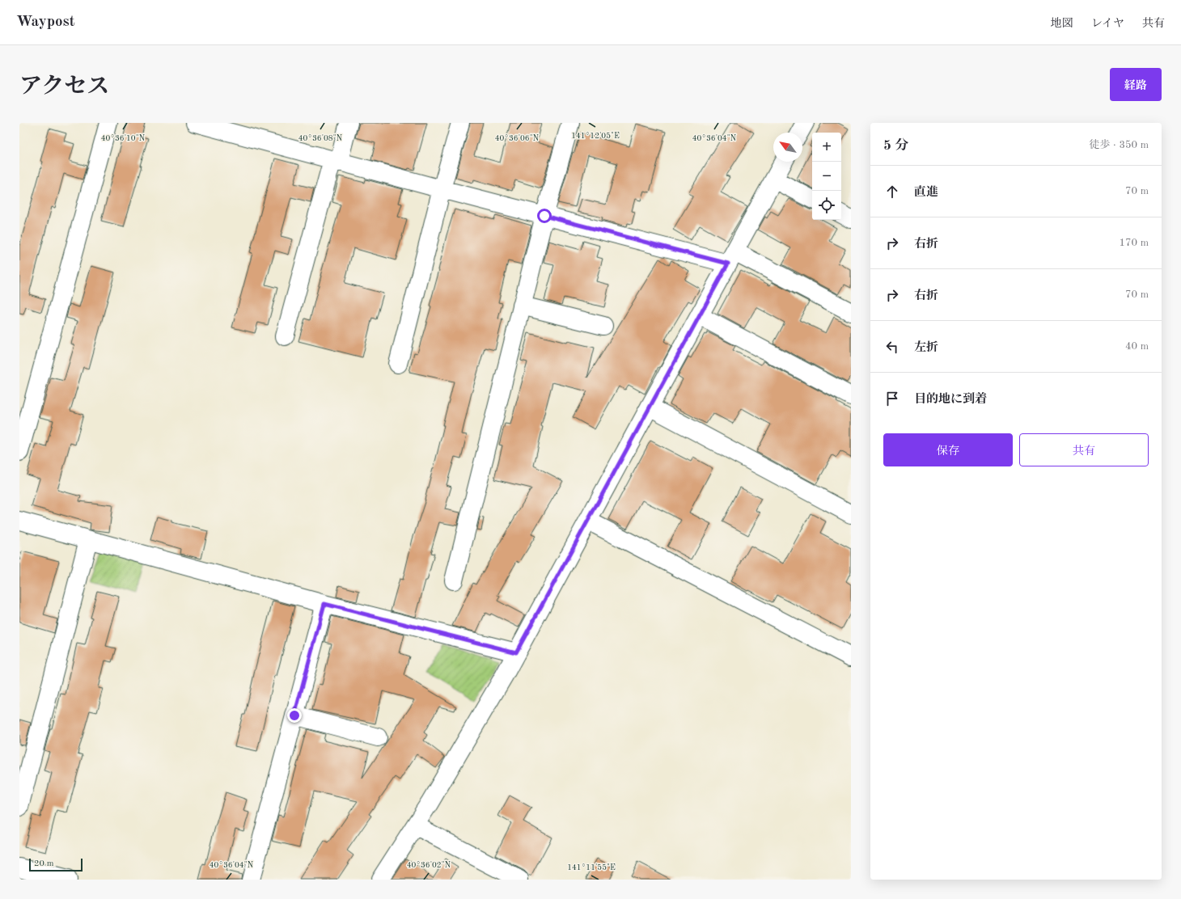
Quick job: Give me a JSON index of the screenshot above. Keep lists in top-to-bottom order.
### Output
{
  "scale_bar": "20 m",
  "north": "top left",
  "page": {
    "header": "Waypost",
    "nav": ["地図", "レイヤ", "共有"],
    "title": "アクセス",
    "buttons": [
      "経路",
      ["保存", "共有"]
    ],
    "heading": ["5 分", "徒歩 · 350 m"],
    "map_buttons": ["+", "−"],
    "list": [
      ["直進", "70 m"],
      ["右折", "170 m"],
      ["右折", "70 m"],
      ["左折", "40 m"],
      "目的地に到着"
    ],
    "scale": "20 m"
  },
  "coordinates": [
    "141°12'05\"E",
    "40°36'10\"N",
    "40°36'08\"N",
    "40°36'06\"N",
    "40°36'04\"N",
    "40°36'02\"N",
    "141°11'55\"E"
  ]
}
